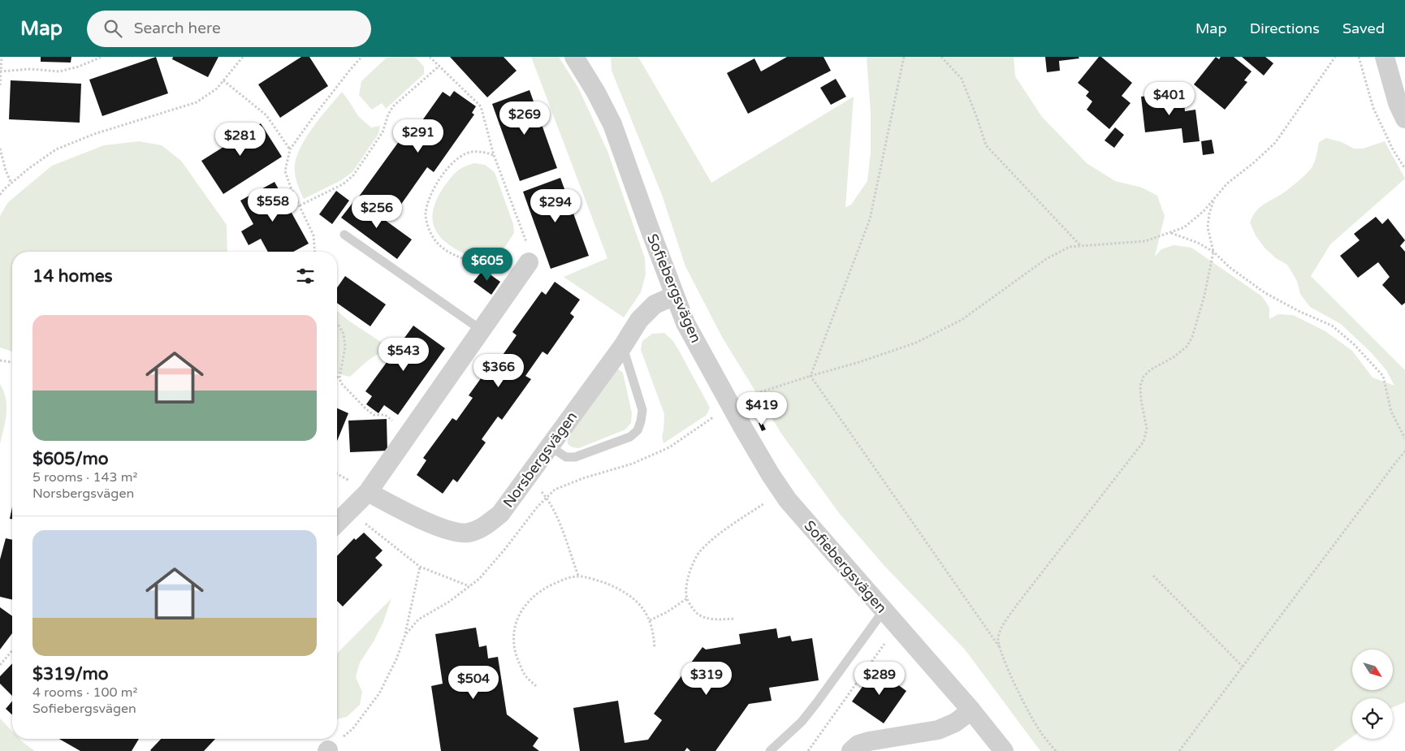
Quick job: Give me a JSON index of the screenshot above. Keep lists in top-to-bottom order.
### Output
{
  "streets": {
    "street": ["Sofiebergsvägen", "Norsbergsvägen"]
  },
  "crossings": [
    ["Sofiebergsvägen", "Norsbergsvägen"]
  ],
  "north": "bottom right",
  "page": {
    "header": "Map",
    "search": "Search here",
    "nav": ["Map", "Directions", "Saved"],
    "price": [
      "$401",
      "$269",
      "$291",
      "$281",
      "$558",
      "$294",
      "$256",
      "$605",
      "$543",
      "$366",
      "$419",
      "$319",
      "$289",
      "$504"
    ],
    "heading": "14 homes",
    "list": [
      {
        "name": "$605/mo",
        "note": "5 rooms · 143 m² · Norsbergsvägen"
      },
      {
        "name": "$319/mo",
        "note": "4 rooms · 100 m² · Sofiebergsvägen"
      }
    ]
  }
}
